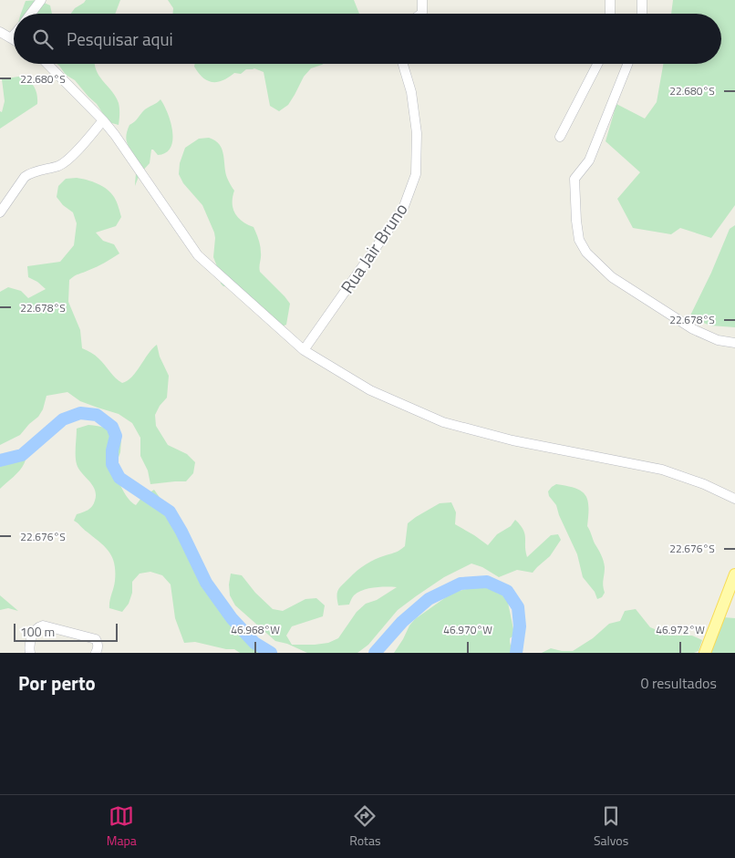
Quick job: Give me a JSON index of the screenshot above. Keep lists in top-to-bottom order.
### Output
{
  "streets": {
    "street": ["Rua Jair Bruno"]
  },
  "scale_bar": "100 m",
  "page": {
    "search": "Pesquisar aqui",
    "scale": "100 m",
    "heading": ["Por perto", "0 resultados"],
    "nav": ["Mapa", "Rotas", "Salvos"]
  },
  "coordinates": [
    "22.680°S",
    "22.678°S",
    "22.676°S",
    "46.968°W",
    "46.970°W",
    "46.972°W"
  ]
}
